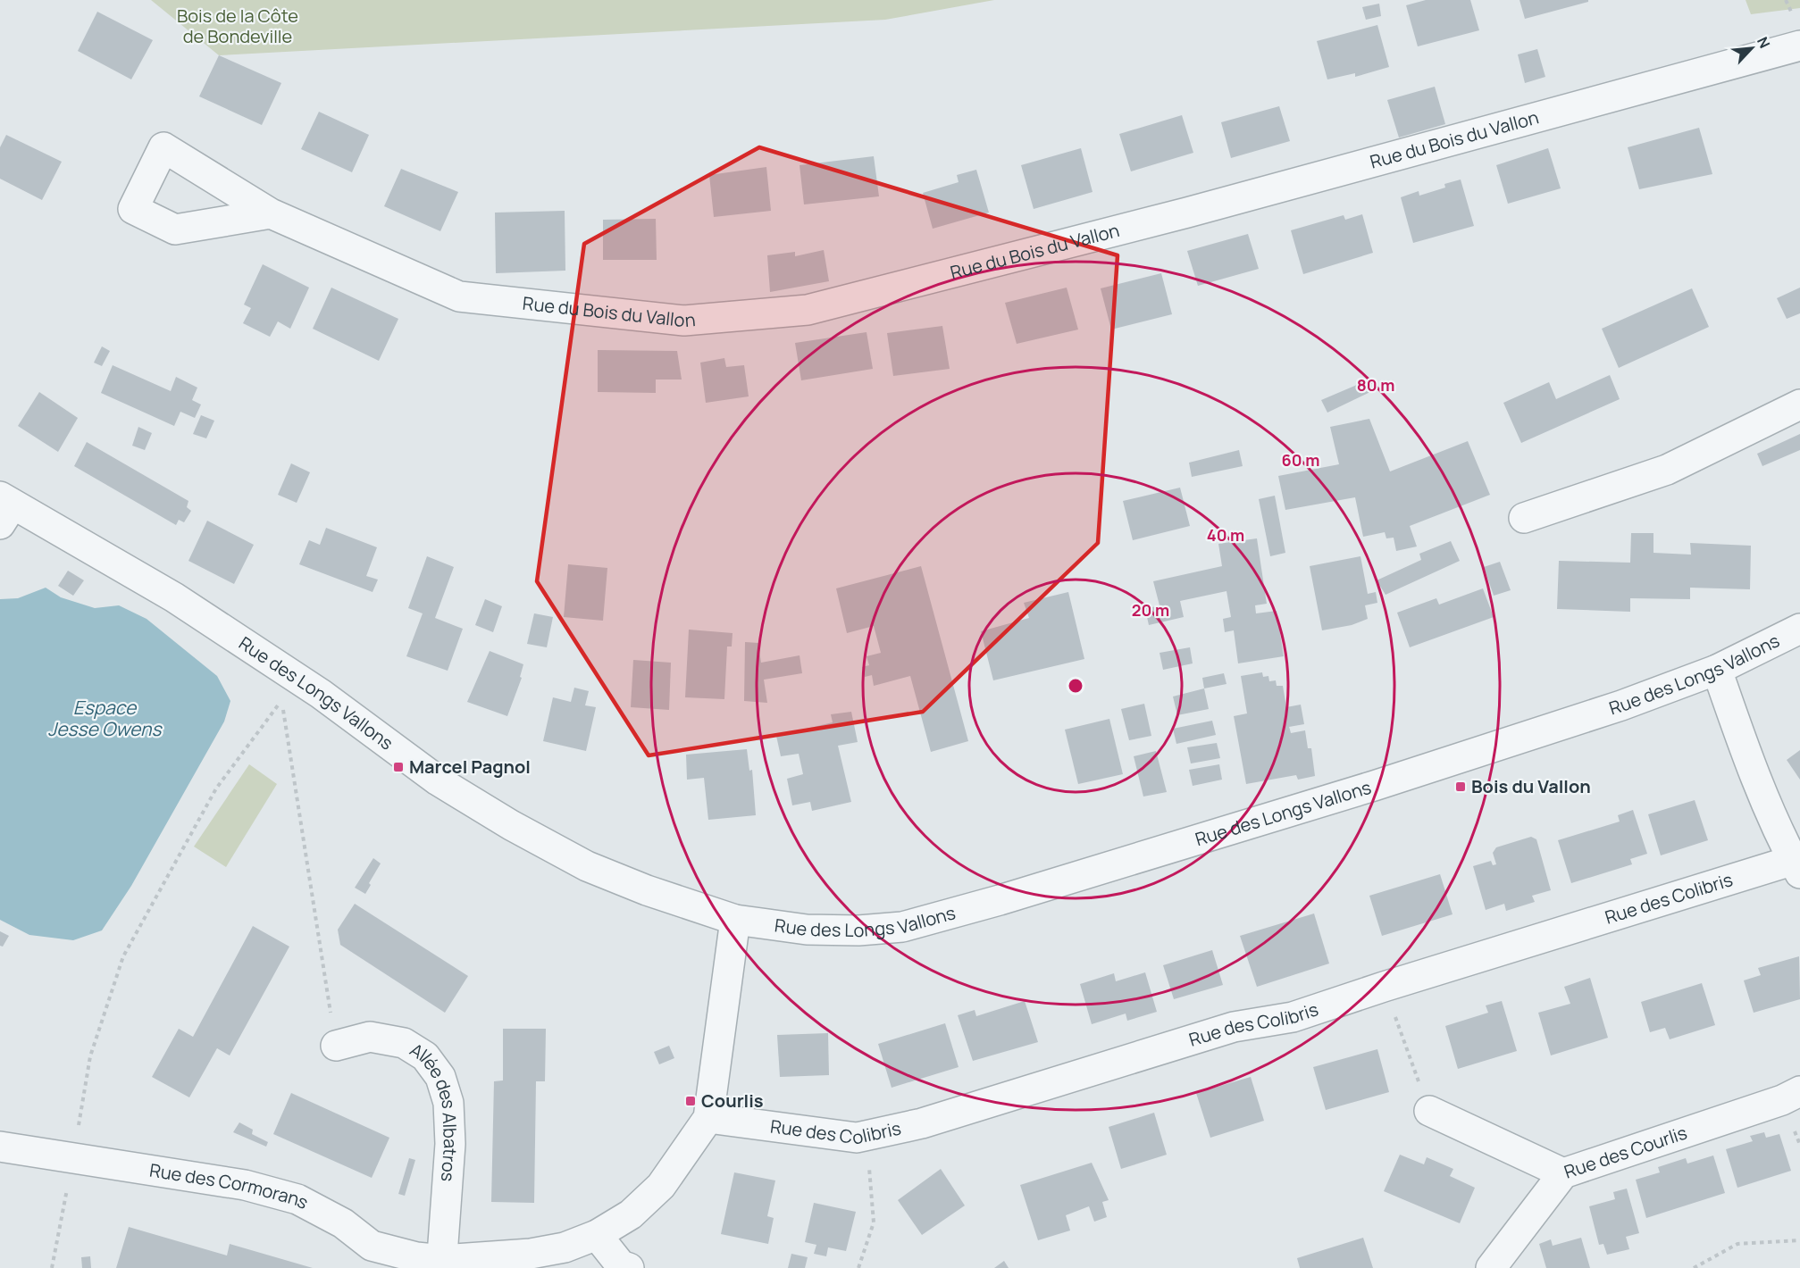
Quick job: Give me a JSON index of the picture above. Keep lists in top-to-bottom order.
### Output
{
  "streets": {
    "street": [
      "Rue du Bois du Vallon",
      "Rue des Longs Vallons",
      "Rue des Colibris",
      "Allée des Albatros",
      "Rue des Courlis",
      "Rue des Cormorans"
    ]
  },
  "crossings": [
    ["Rue des Colibris", "Rue des Cormorans"],
    ["Allée des Albatros", "Rue des Cormorans"]
  ],
  "water": ["Espace Jesse Owens"],
  "parks": ["Bois de la Côte de Bondeville"],
  "places": {
    "transit": ["Marcel Pagnol", "Bois du Vallon", "Courlis"]
  },
  "north": "top right",
  "rings": [
    "80 m",
    "60 m",
    "40 m",
    "20 m"
  ]
}
